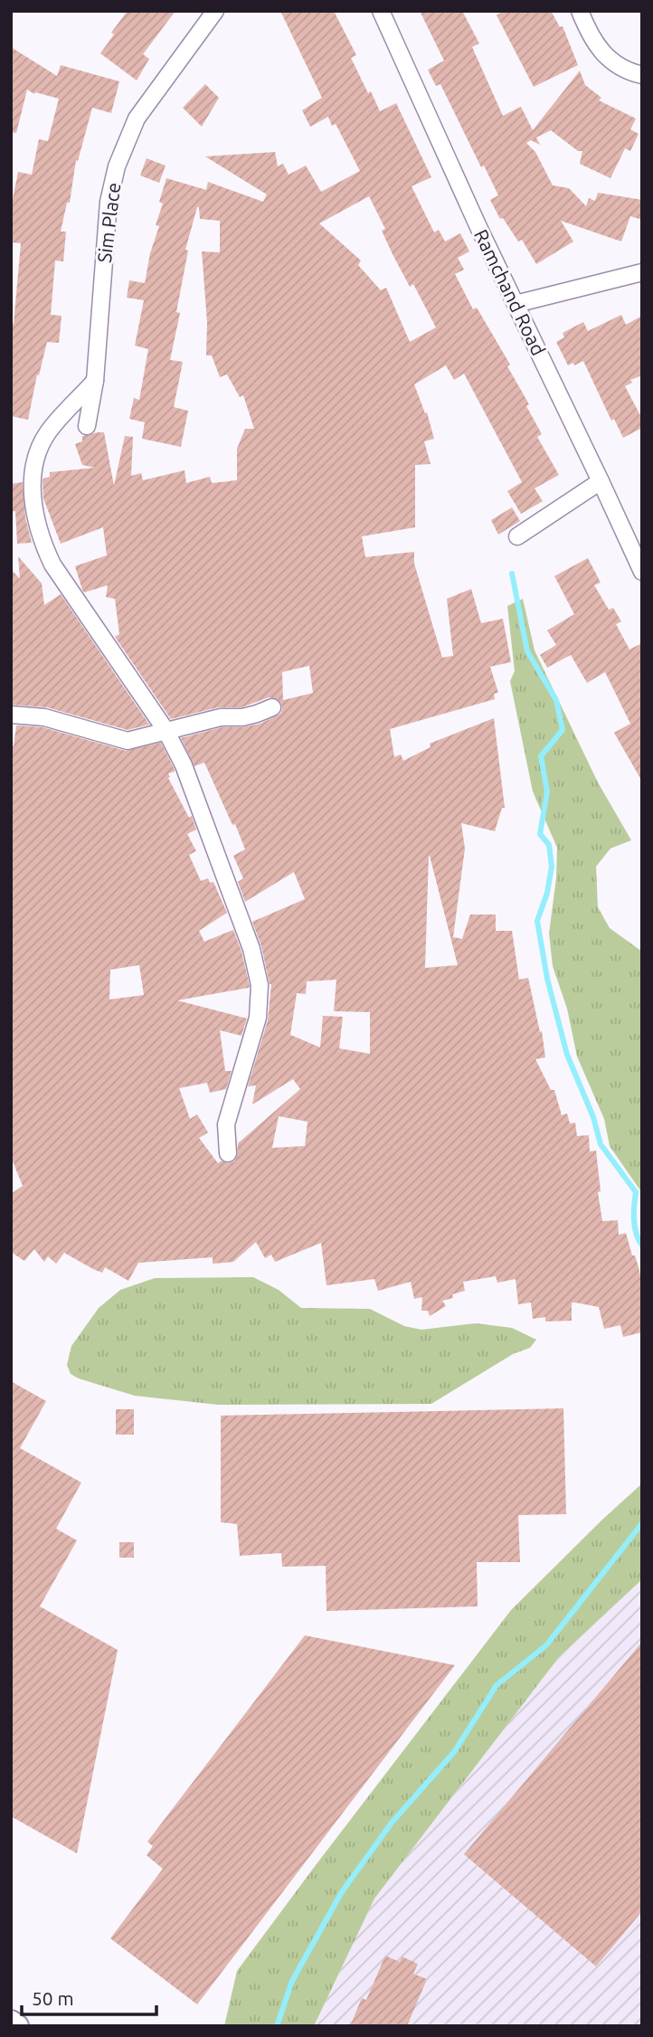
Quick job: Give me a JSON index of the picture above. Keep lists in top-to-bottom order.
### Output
{
  "streets": {
    "street": ["Sim Place", "Ramchand Road"]
  },
  "scale_bar": "50 m"
}
